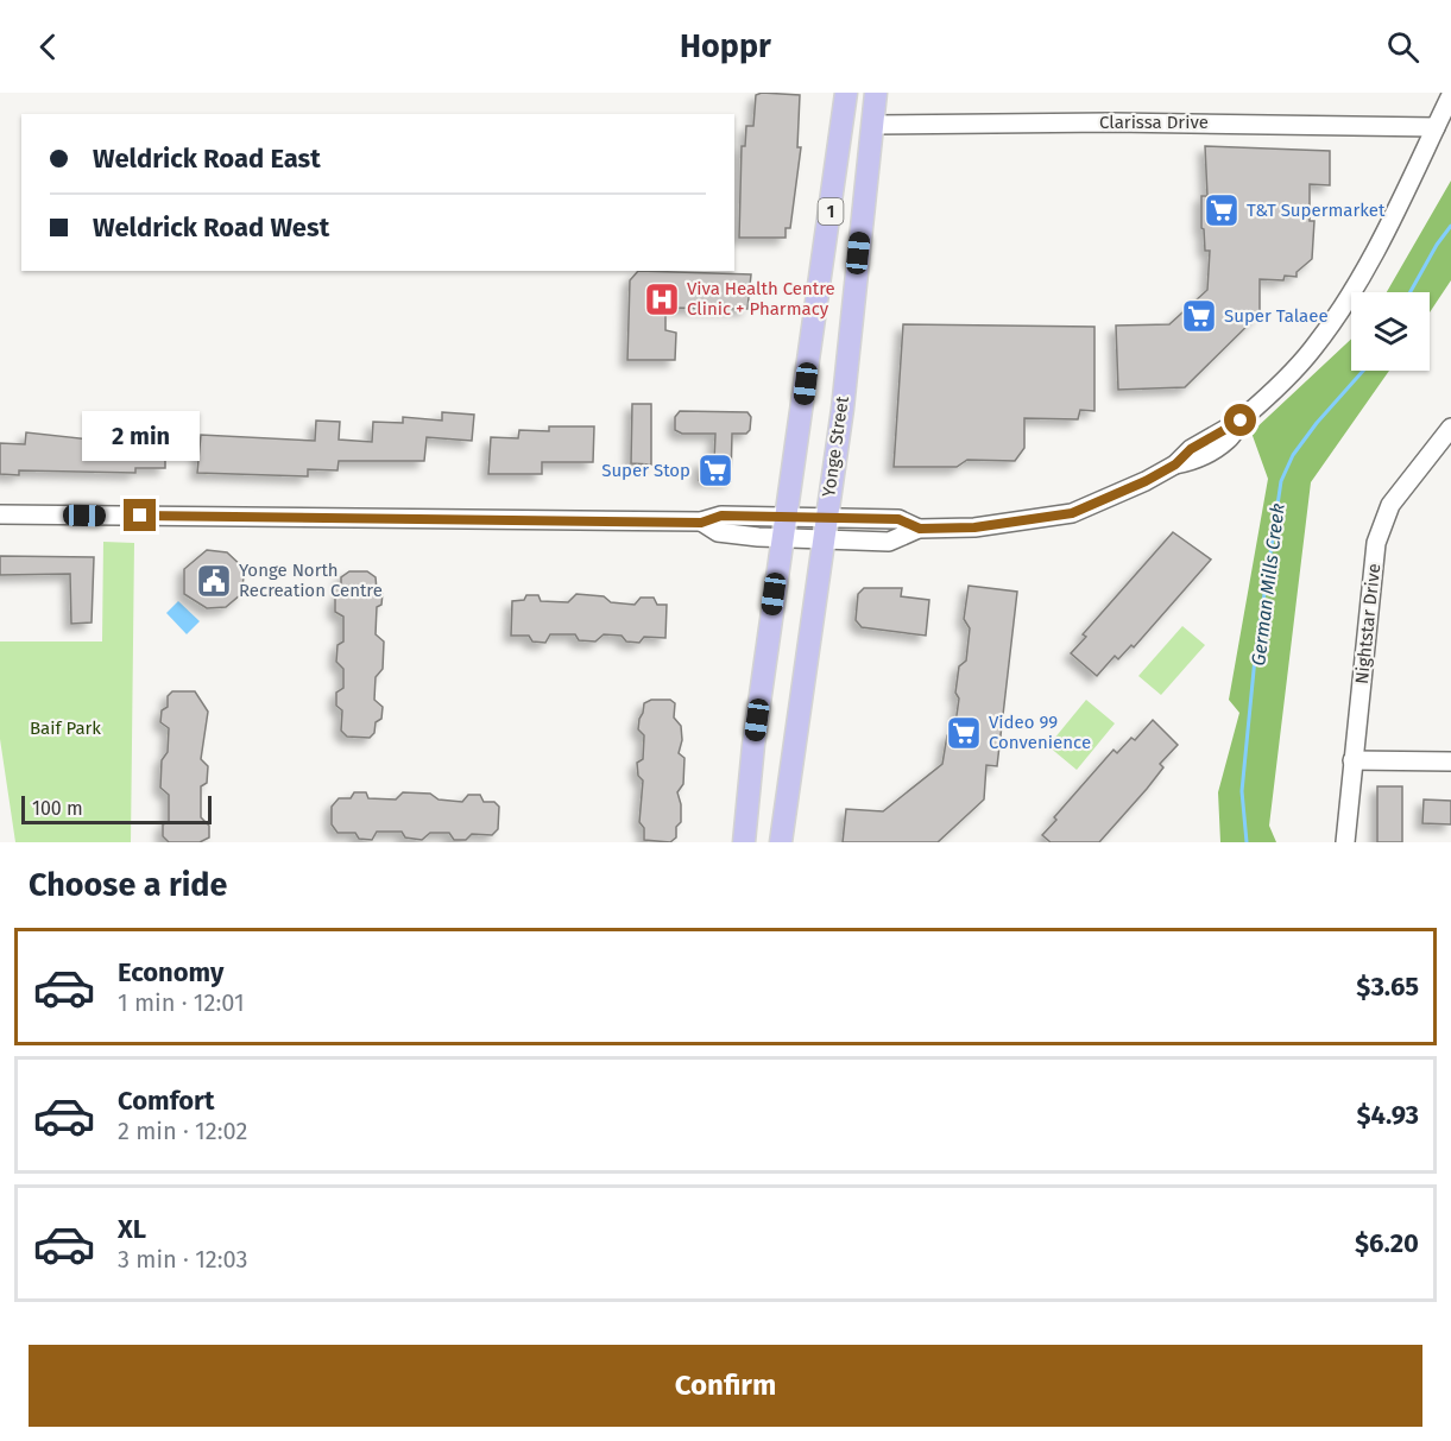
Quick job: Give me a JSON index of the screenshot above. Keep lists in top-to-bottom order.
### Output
{
  "streets": {
    "main road": ["1", "Yonge Street"],
    "street": ["Clarissa Drive", "Nightstar Drive"]
  },
  "crossings": [
    ["Clarissa Drive", "Yonge Street"]
  ],
  "water": ["German Mills Creek"],
  "parks": ["Baif Park"],
  "places": {
    "supermarket": [
      "T&T Supermarket",
      "Super Talaee",
      "Super Stop",
      "Video 99 Convenience"
    ],
    "hospital": ["Viva Health Centre Clinic + Pharmacy"],
    "public building": ["Yonge North Recreation Centre"]
  },
  "scale_bar": "100 m",
  "page": {
    "header": "Hoppr",
    "banner": ["Weldrick Road East", "Weldrick Road West"],
    "bubble": "2 min",
    "scale": "100 m",
    "heading": "Choose a ride",
    "list": [
      {
        "name": "Economy",
        "note": "1 min · 12:01",
        "value": "$3.65"
      },
      {
        "name": "Comfort",
        "note": "2 min · 12:02",
        "value": "$4.93"
      },
      {
        "name": "XL",
        "note": "3 min · 12:03",
        "value": "$6.20"
      }
    ],
    "buttons": "Confirm"
  }
}
